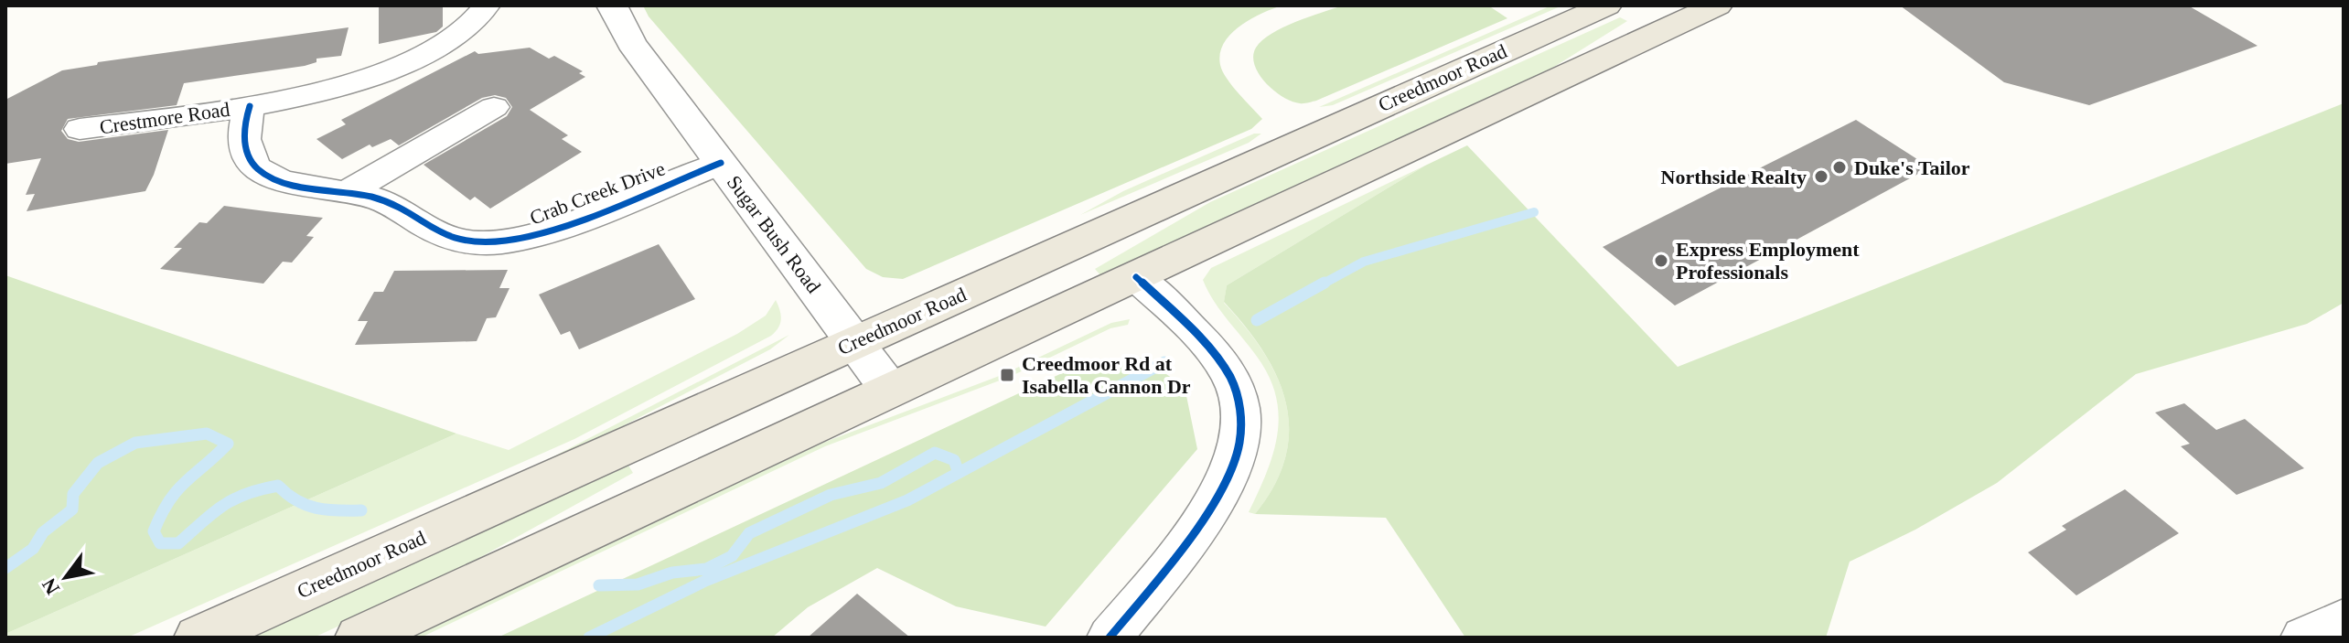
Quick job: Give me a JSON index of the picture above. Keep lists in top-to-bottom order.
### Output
{
  "streets": {
    "main road": ["Creedmoor Road"],
    "street": ["Crestmore Road", "Crab Creek Drive", "Sugar Bush Road"]
  },
  "crossings": [
    ["Creedmoor Road", "Sugar Bush Road"],
    ["Crestmore Road", "Crab Creek Drive"],
    ["Crab Creek Drive", "Sugar Bush Road"]
  ],
  "places": {
    "other": ["Duke's Tailor", "Northside Realty", "Express Employment Professionals"],
    "transit": ["Creedmoor Rd at Isabella Cannon Dr"]
  },
  "north": "bottom left"
}
